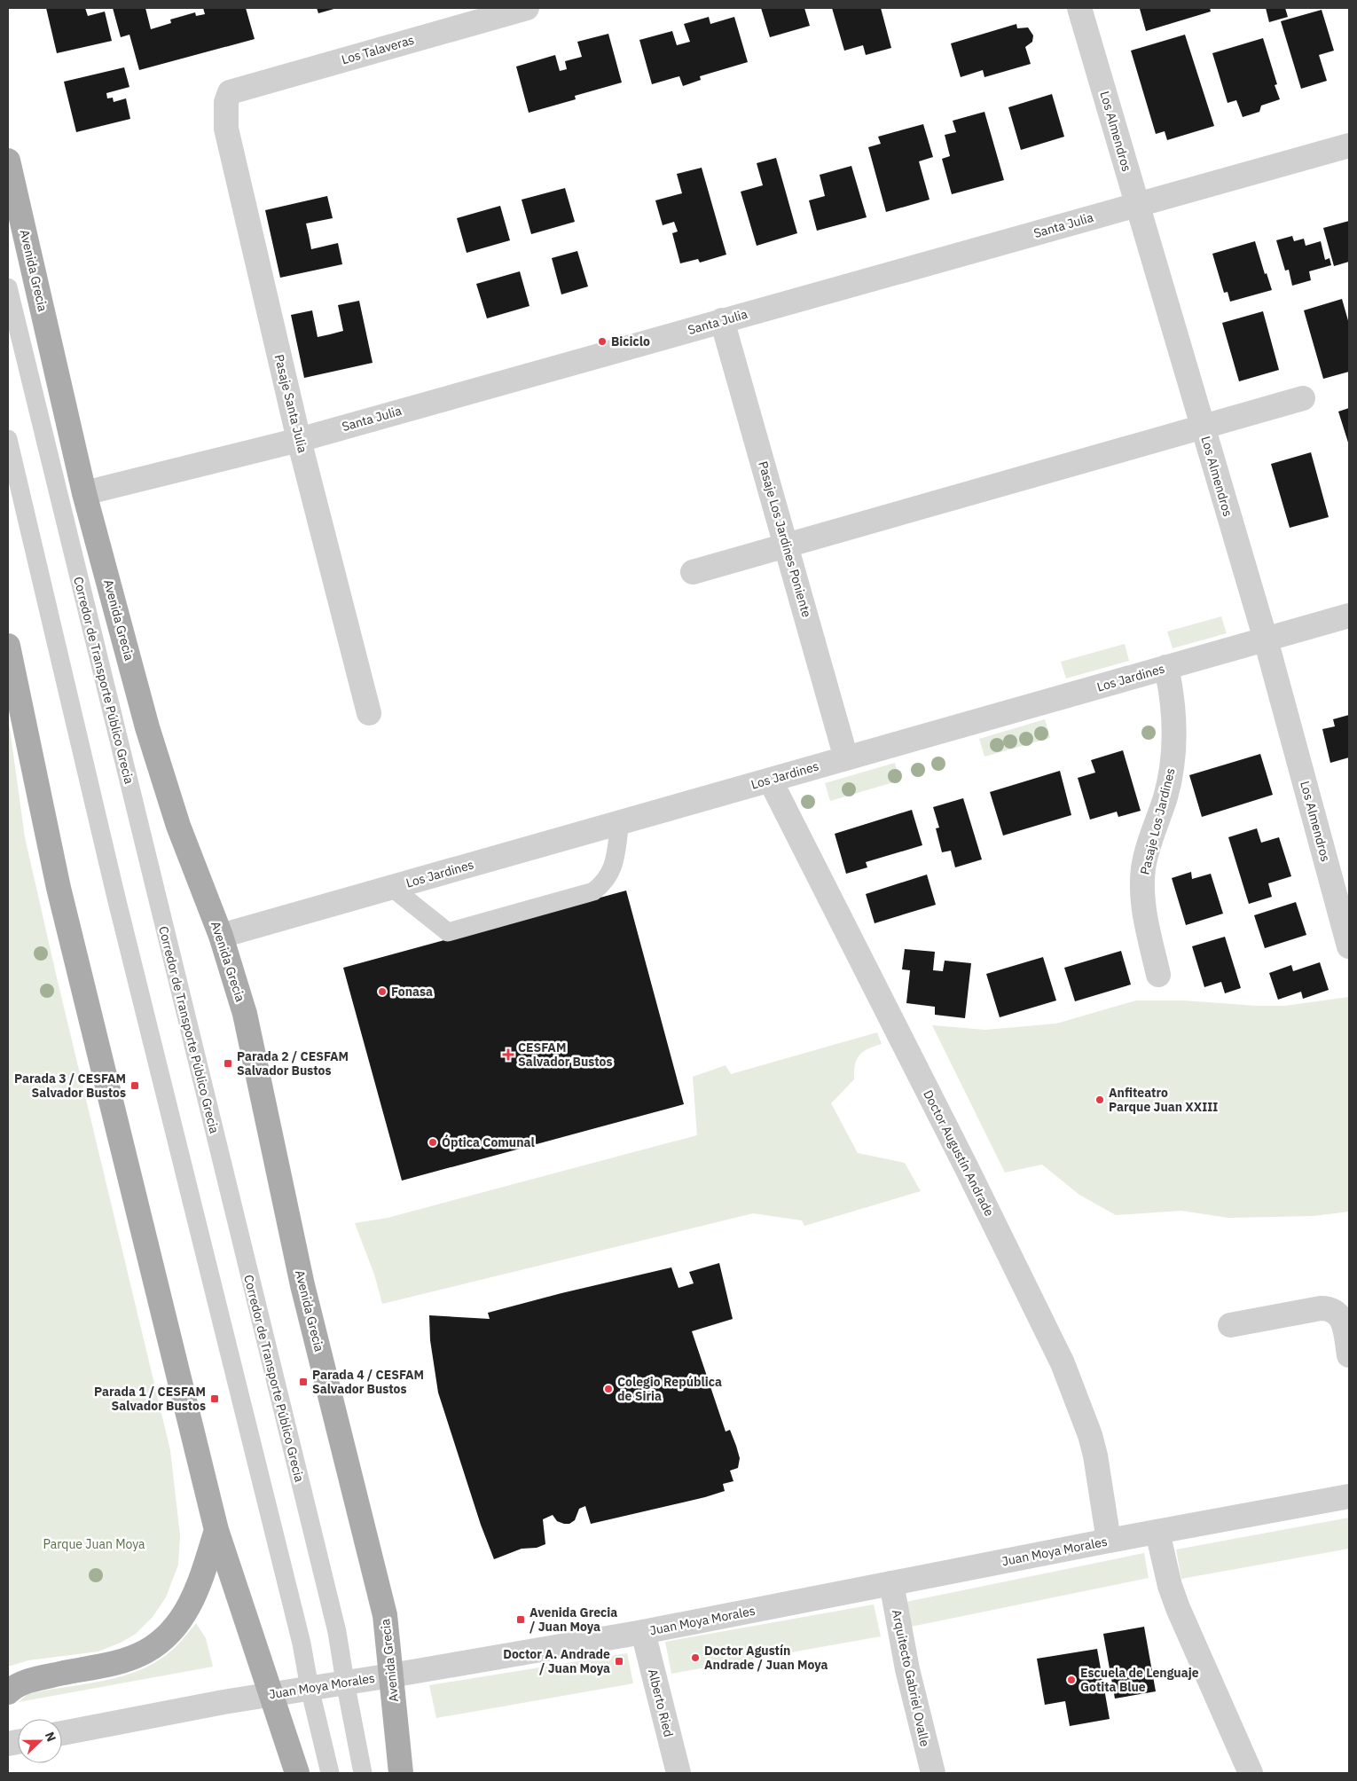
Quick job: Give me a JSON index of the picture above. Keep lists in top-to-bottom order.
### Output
{
  "streets": {
    "main road": ["Avenida Grecia"],
    "street": [
      "Los Talaveras",
      "Los Almendros",
      "Santa Julia",
      "Pasaje Santa Julia",
      "Pasaje Los Jardines Poniente",
      "Los Jardines",
      "Pasaje Los Jardines",
      "Doctor Augustín Andrade",
      "Juan Moya Morales",
      "Arquitecto Gabriel Ovalle",
      "Alberto Ried"
    ],
    "lane": ["Corredor de Transporte Público Grecia"]
  },
  "crossings": [
    ["Los Talaveras", "Pasaje Santa Julia"],
    ["Los Almendros", "Santa Julia"],
    ["Los Almendros", "Los Jardines"],
    ["Santa Julia", "Avenida Grecia"],
    ["Santa Julia", "Pasaje Santa Julia"],
    ["Santa Julia", "Pasaje Los Jardines Poniente"],
    ["Avenida Grecia", "Los Jardines"],
    ["Avenida Grecia", "Juan Moya Morales"],
    ["Pasaje Los Jardines Poniente", "Los Jardines"],
    ["Los Jardines", "Pasaje Los Jardines"],
    ["Los Jardines", "Doctor Augustín Andrade"],
    ["Corredor de Transporte Público Grecia", "Juan Moya Morales"],
    ["Doctor Augustín Andrade", "Juan Moya Morales"],
    ["Juan Moya Morales", "Arquitecto Gabriel Ovalle"],
    ["Juan Moya Morales", "Alberto Ried"]
  ],
  "parks": ["Parque Juan Moya"],
  "places": {
    "other": [
      "Biciclo",
      "Fonasa",
      "Anfiteatro Parque Juan XXIII",
      "Óptica Comunal",
      "Colegio República de Siria",
      "Doctor Agustín Andrade / Juan Moya",
      "Escuela de Lenguaje Gotita Blue"
    ],
    "health": ["CESFAM Salvador Bustos"],
    "transit": [
      "Parada 2 / CESFAM Salvador Bustos",
      "Parada 3 / CESFAM Salvador Bustos",
      "Parada 4 / CESFAM Salvador Bustos",
      "Parada 1 / CESFAM Salvador Bustos",
      "Avenida Grecia / Juan Moya",
      "Doctor A. Andrade / Juan Moya"
    ]
  },
  "north": "right"
}
